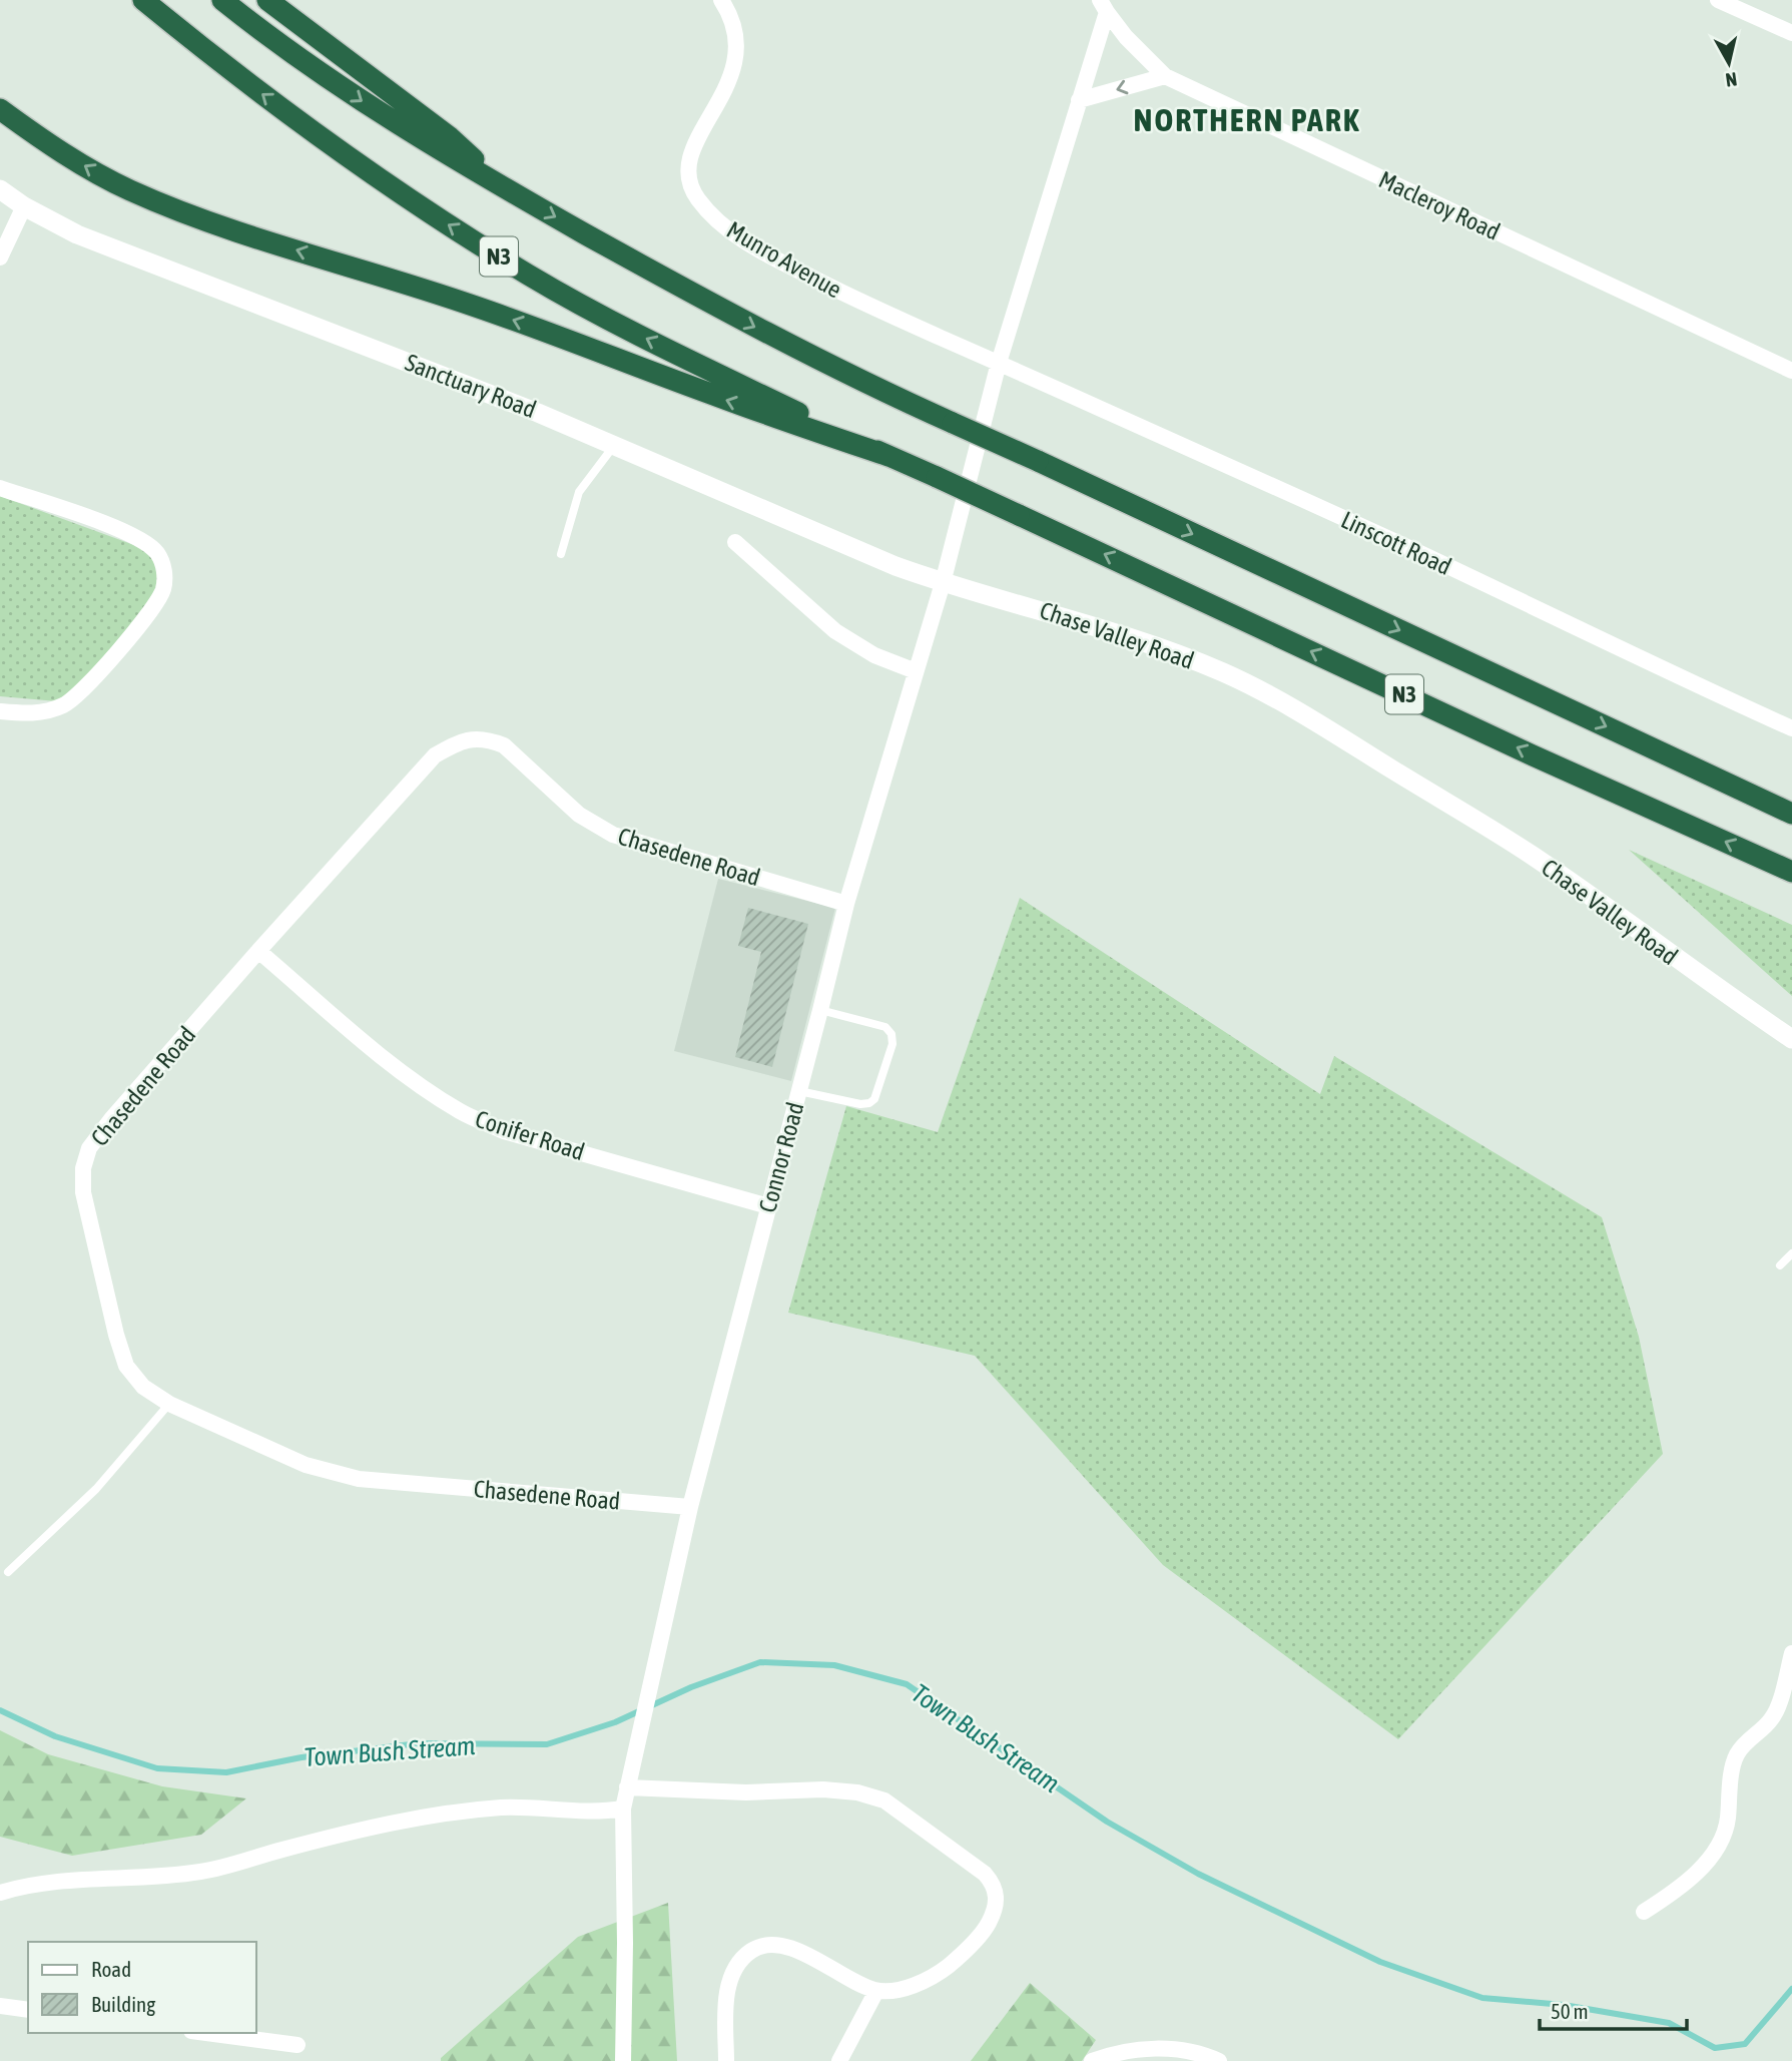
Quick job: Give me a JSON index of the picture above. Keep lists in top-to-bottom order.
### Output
{
  "streets": {
    "highway": ["N3"],
    "street": [
      "Macleroy Road",
      "Munro Avenue",
      "Sanctuary Road",
      "Linscott Road",
      "Chase Valley Road",
      "Chasedene Road",
      "Conifer Road",
      "Connor Road"
    ]
  },
  "crossings": [
    ["Munro Avenue", "Linscott Road"],
    ["Sanctuary Road", "Chase Valley Road"],
    ["Sanctuary Road", "Connor Road"],
    ["Chase Valley Road", "Connor Road"],
    ["Chasedene Road", "Conifer Road"],
    ["Chasedene Road", "Connor Road"],
    ["Conifer Road", "Connor Road"]
  ],
  "districts": ["NORTHERN PARK"],
  "water": ["Town Bush Stream"],
  "legend": ["Road", "Building"],
  "scale_bar": "50 m",
  "north": "bottom"
}
